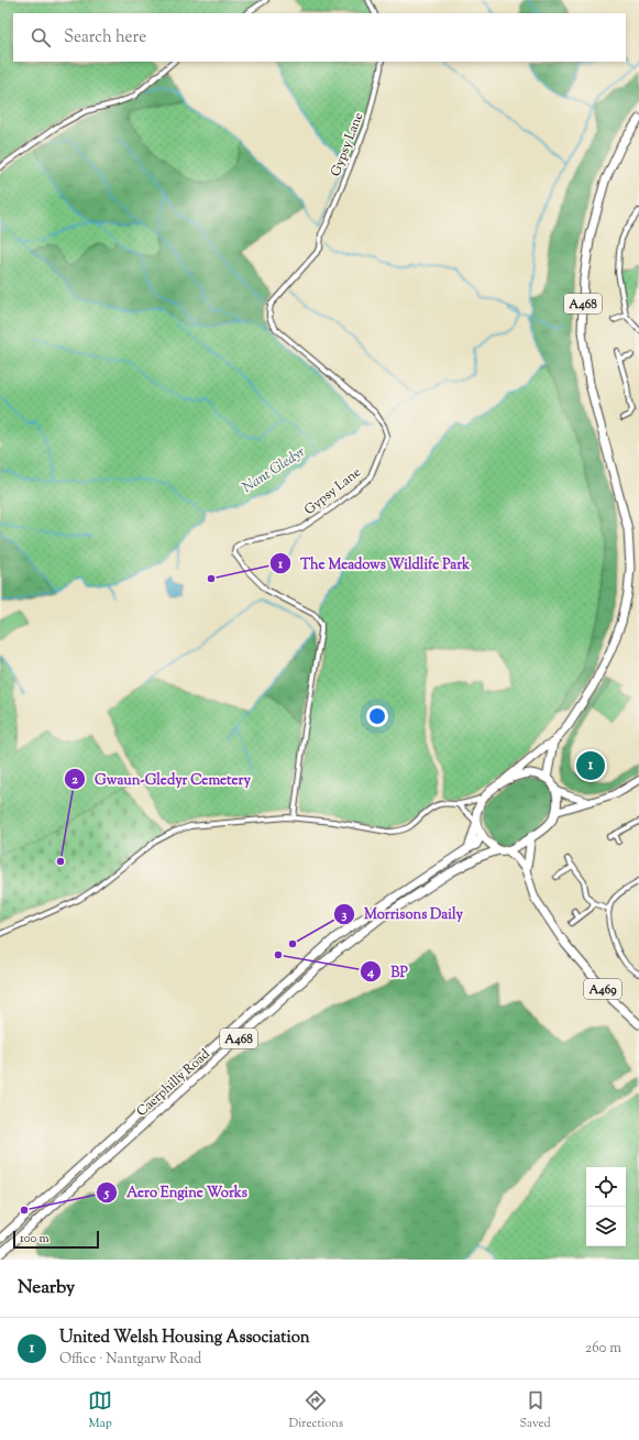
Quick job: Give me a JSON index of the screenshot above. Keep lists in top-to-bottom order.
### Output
{
  "streets": {
    "main road": ["A468", "A469", "Caerphilly Road"],
    "street": ["Gypsy Lane"]
  },
  "crossings": [
    ["A468", "A469"],
    ["A468", "Caerphilly Road"],
    ["A469", "Caerphilly Road"]
  ],
  "water": ["Nant Gledyr"],
  "places": [
    "The Meadows Wildlife Park",
    "Gwaun-Gledyr Cemetery",
    "Morrisons Daily",
    "BP",
    "Aero Engine Works"
  ],
  "scale_bar": "100 m",
  "page": {
    "search": "Search here",
    "pins": "1",
    "scale": "100 m",
    "heading": "Nearby",
    "list": [
      {
        "mark": "1",
        "name": "United Welsh Housing Association",
        "note": "Office · Nantgarw Road",
        "value": "260 m"
      }
    ],
    "nav": ["Map", "Directions", "Saved"]
  }
}
